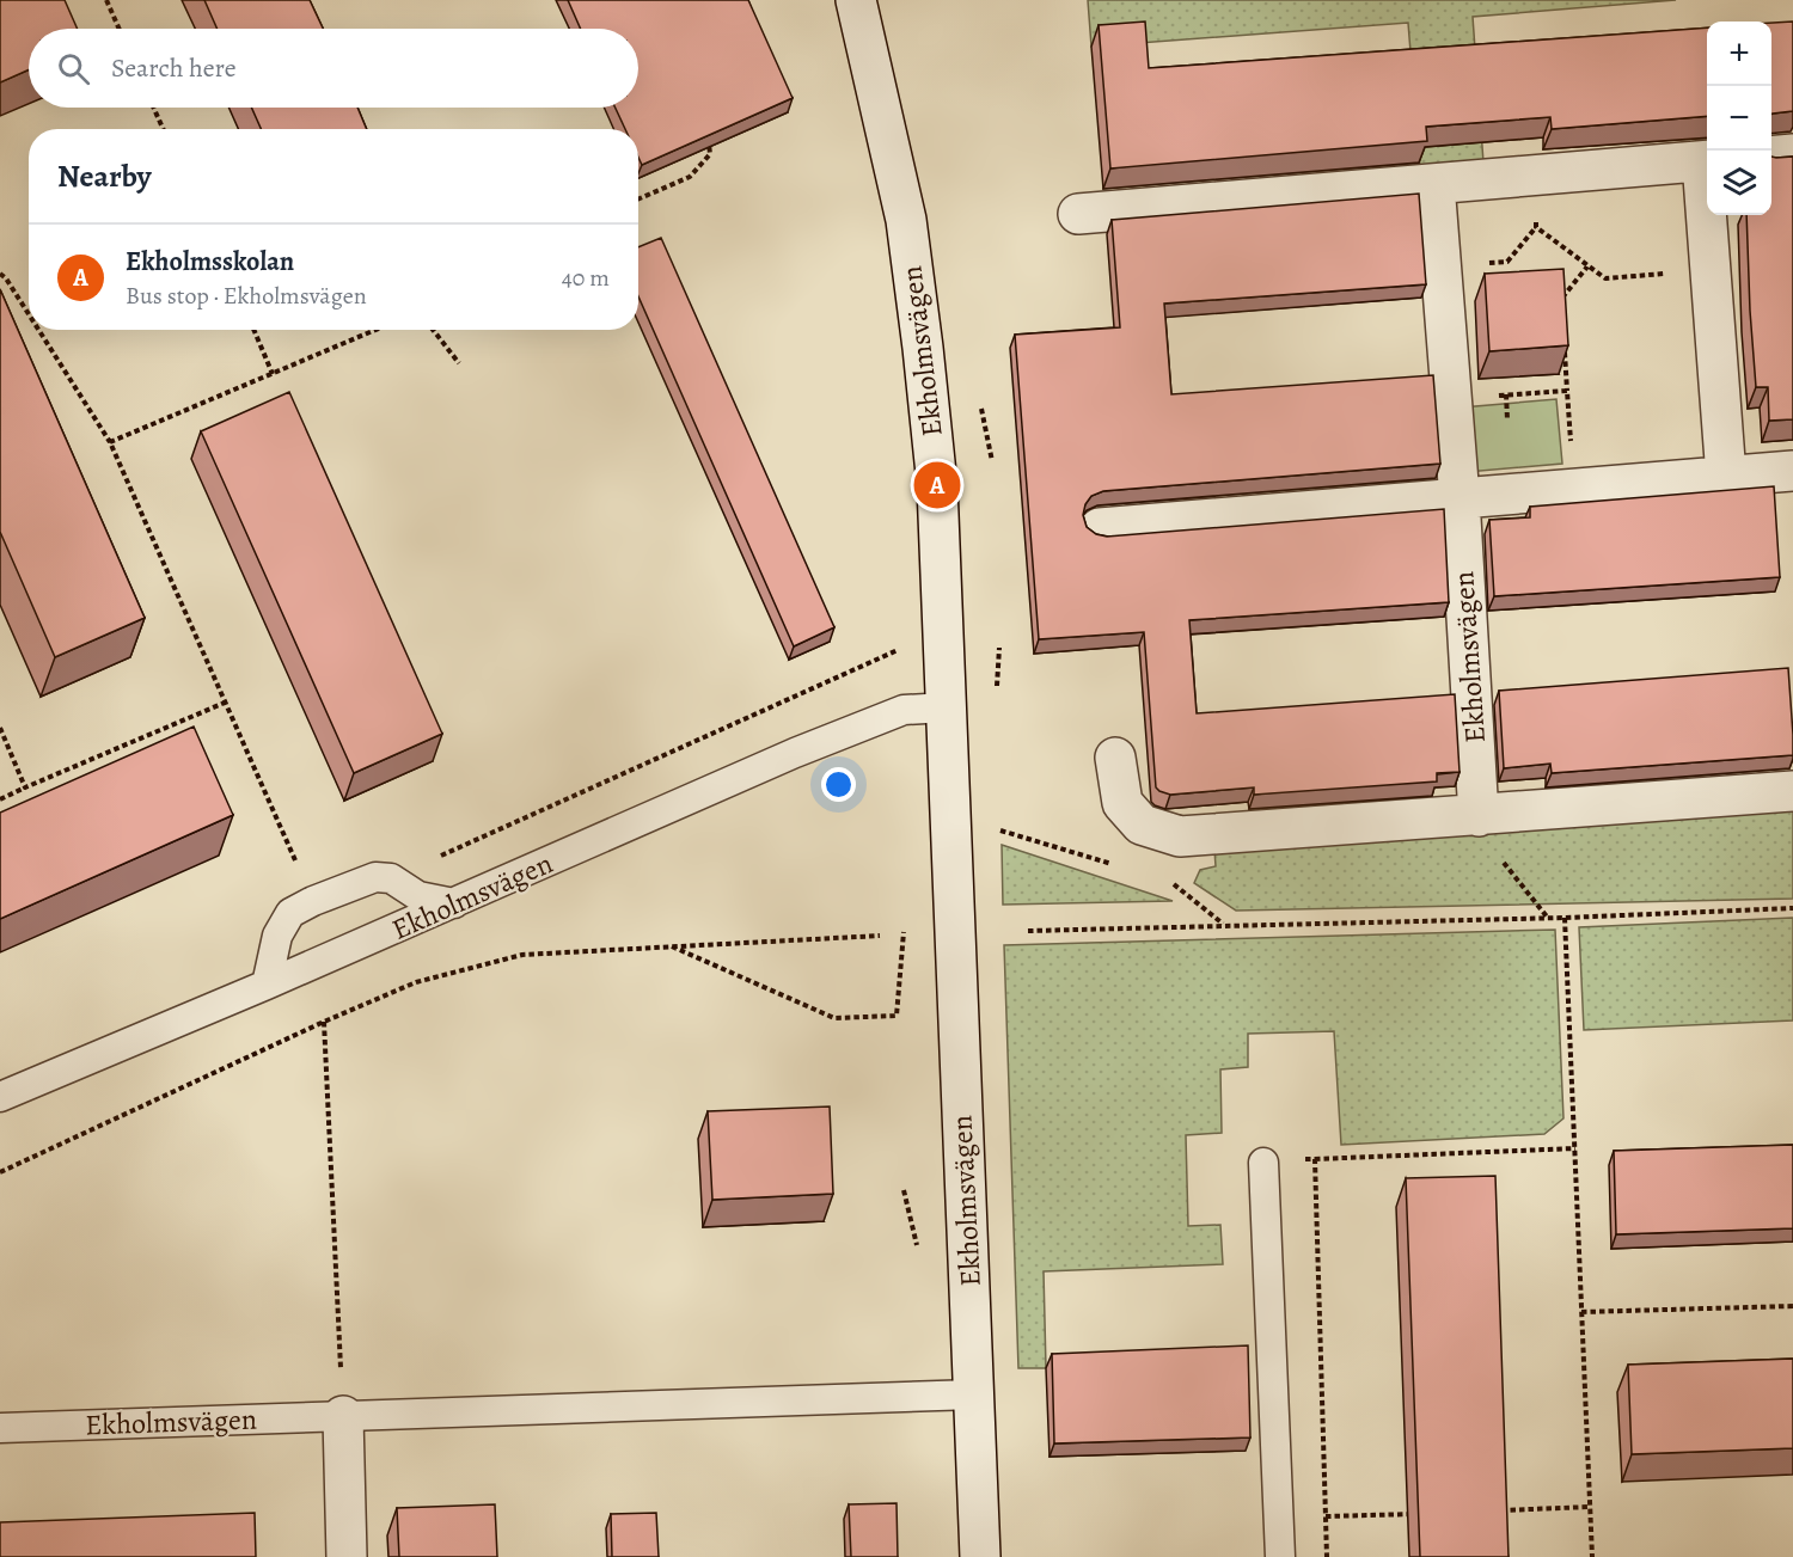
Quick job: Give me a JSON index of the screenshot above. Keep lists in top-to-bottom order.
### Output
{
  "streets": {
    "street": ["Ekholmsvägen"]
  },
  "page": {
    "map_buttons": ["+", "−"],
    "search": "Search here",
    "heading": "Nearby",
    "list": [
      {
        "mark": "A",
        "name": "Ekholmsskolan",
        "note": "Bus stop · Ekholmsvägen",
        "value": "40 m"
      }
    ],
    "pins": "A"
  }
}
